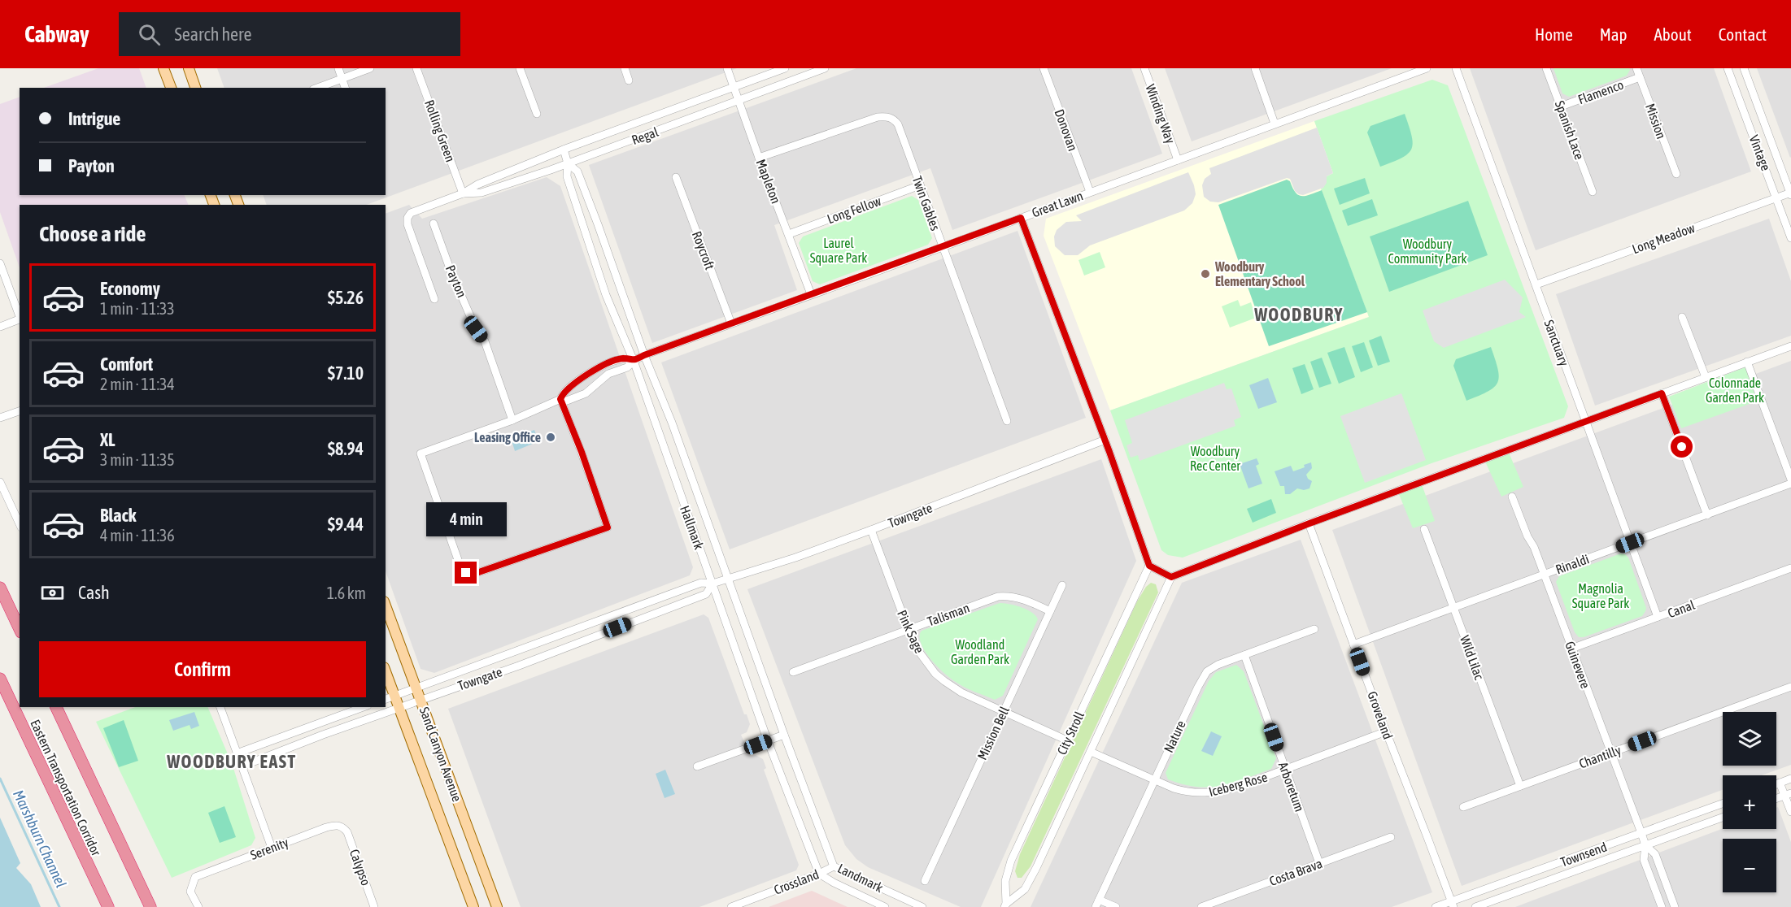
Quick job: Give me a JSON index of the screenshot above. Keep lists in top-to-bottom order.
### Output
{
  "streets": {
    "highway": ["Eastern Transportation Corridor"],
    "main road": ["Sand Canyon Avenue"],
    "street": [
      "Flamenco",
      "Winding Way",
      "Mission",
      "Donovan",
      "Spanish Lace",
      "Rolling Green",
      "Regal",
      "Vintage",
      "Mapleton",
      "Twin Gables",
      "Great Lawn",
      "Long Fellow",
      "Long Meadow",
      "Roycroft",
      "Payton",
      "Sanctuary",
      "Towngate",
      "Hallmark",
      "Rinaldi",
      "Canal",
      "Talisman",
      "Pink Sage",
      "Wild Lilac",
      "Guinevere",
      "Groveland",
      "Mission Bell",
      "City Stroll",
      "Nature",
      "Chantilly",
      "Iceberg Rose",
      "Arboretum",
      "Serenity",
      "Townsend",
      "Calypso",
      "Costa Brava",
      "Landmark",
      "Crossland"
    ]
  },
  "crossings": [
    ["Flamenco", "Mission"],
    ["Flamenco", "Spanish Lace"],
    ["Winding Way", "Great Lawn"],
    ["Donovan", "Great Lawn"],
    ["Rolling Green", "Regal"],
    ["Regal", "Mapleton"],
    ["Regal", "Hallmark"],
    ["Vintage", "Long Meadow"],
    ["Mapleton", "Twin Gables"],
    ["Mapleton", "Great Lawn"],
    ["Mapleton", "Long Fellow"],
    ["Twin Gables", "Great Lawn"],
    ["Twin Gables", "Long Fellow"],
    ["Great Lawn", "Roycroft"],
    ["Great Lawn", "Hallmark"],
    ["Long Meadow", "Sanctuary"],
    ["Sanctuary", "Rinaldi"],
    ["Sanctuary", "Canal"],
    ["Towngate", "Hallmark"],
    ["Towngate", "Pink Sage"],
    ["Towngate", "Sand Canyon Avenue"],
    ["Hallmark", "Landmark"],
    ["Hallmark", "Crossland"],
    ["Rinaldi", "Wild Lilac"],
    ["Rinaldi", "Guinevere"],
    ["Rinaldi", "Groveland"],
    ["Canal", "Guinevere"],
    ["Talisman", "Pink Sage"],
    ["Talisman", "Mission Bell"],
    ["Pink Sage", "Mission Bell"],
    ["Pink Sage", "City Stroll"],
    ["Wild Lilac", "Chantilly"],
    ["Guinevere", "Chantilly"],
    ["Guinevere", "Townsend"],
    ["Groveland", "Iceberg Rose"],
    ["Groveland", "Townsend"],
    ["City Stroll", "Iceberg Rose"],
    ["Nature", "Iceberg Rose"],
    ["Nature", "Arboretum"],
    ["Iceberg Rose", "Arboretum"],
    ["Arboretum", "Costa Brava"],
    ["Serenity", "Calypso"],
    ["Landmark", "Crossland"]
  ],
  "districts": ["WOODBURY", "WOODBURY EAST"],
  "water": ["Marshburn Channel"],
  "parks": [
    "Laurel Square Park",
    "Woodbury Community Park",
    "Colonnade Garden Park",
    "Woodbury Rec Center",
    "Magnolia Square Park",
    "Woodland Garden Park"
  ],
  "places": ["Woodbury Elementary School", "Leasing Office"],
  "page": {
    "header": "Cabway",
    "search": "Search here",
    "nav": [
      "Home",
      "Map",
      "About",
      "Contact"
    ],
    "banner": ["Intrigue", "Payton"],
    "heading": "Choose a ride",
    "list": [
      {
        "name": "Economy",
        "note": "1 min · 11:33",
        "value": "$5.26"
      },
      {
        "name": "Comfort",
        "note": "2 min · 11:34",
        "value": "$7.10"
      },
      {
        "name": "XL",
        "note": "3 min · 11:35",
        "value": "$8.94"
      },
      {
        "name": "Black",
        "note": "4 min · 11:36",
        "value": "$9.44"
      }
    ],
    "bubble": "4 min",
    "pay": ["Cash", "1.6 km"],
    "buttons": "Confirm",
    "map_buttons": ["+", "−"]
  }
}
